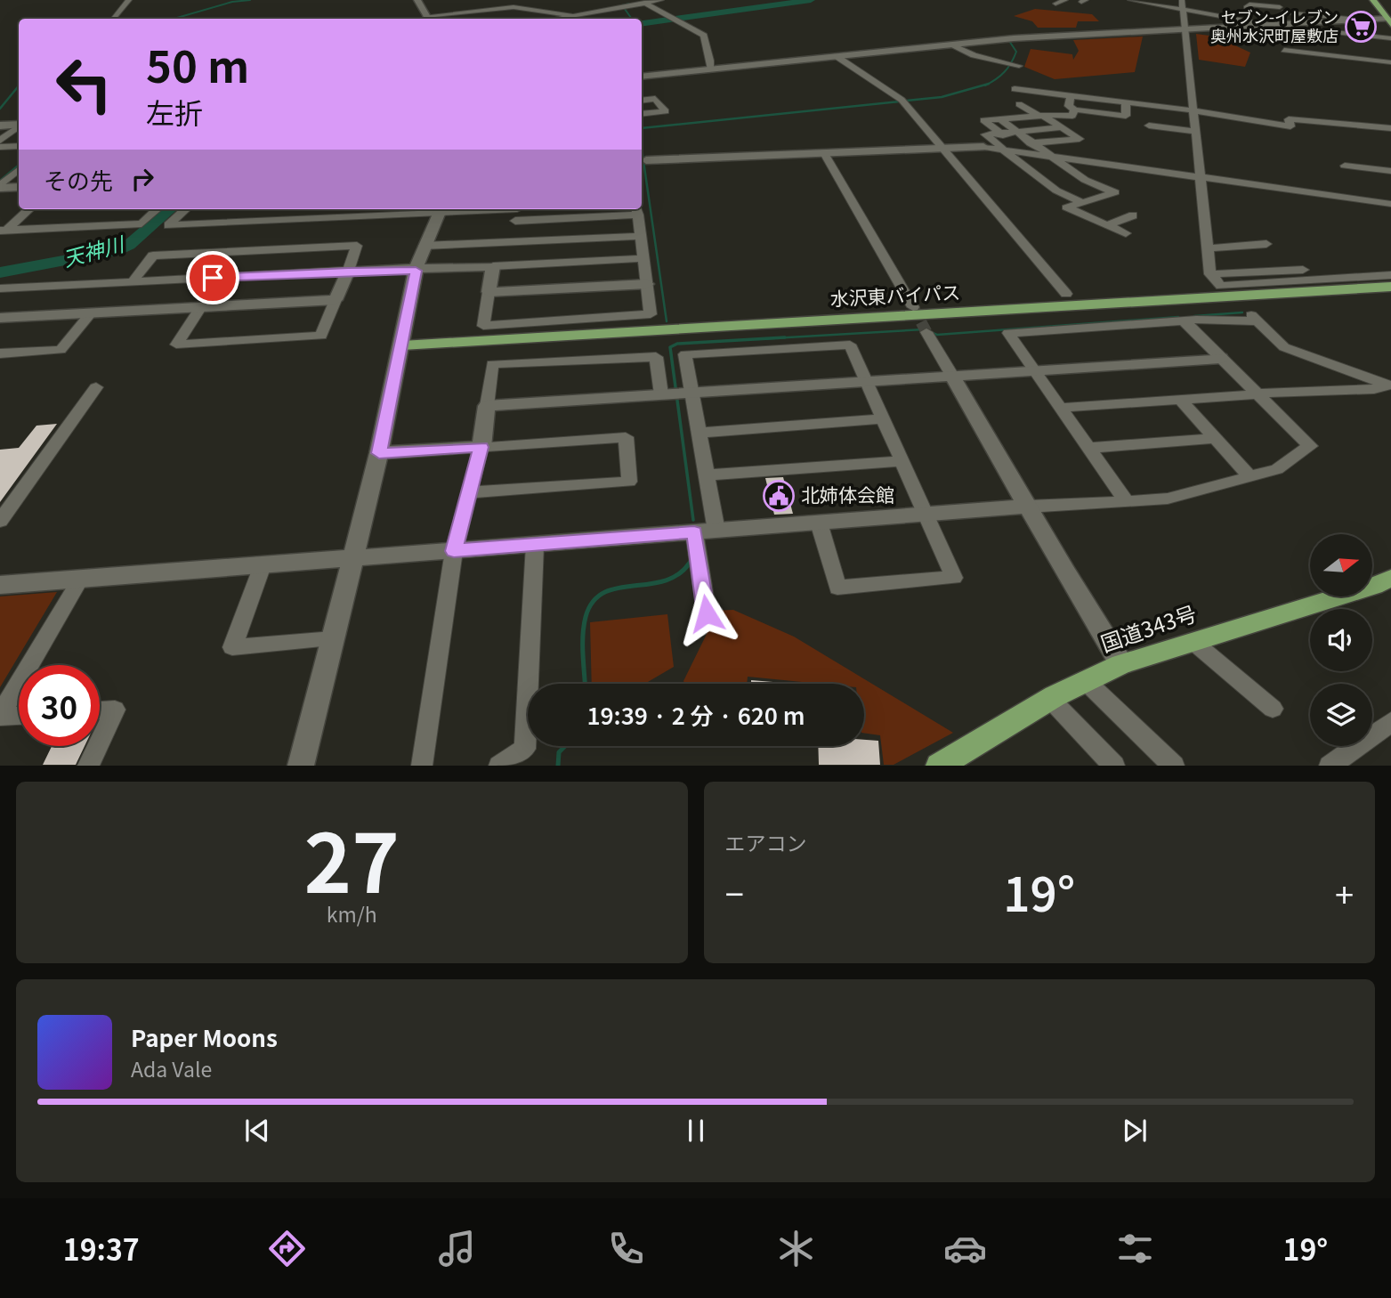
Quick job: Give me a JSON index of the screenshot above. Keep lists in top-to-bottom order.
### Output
{
  "streets": {
    "highway": ["水沢東バイパス", "国道343号"]
  },
  "water": ["天神川"],
  "places": {
    "supermarket": ["セブン-イレブン 奥州水沢町屋敷店"],
    "public building": ["北姉体会館"]
  },
  "north": "right",
  "page": {
    "turn": ["50 m", "左折"],
    "then": "その先",
    "limit": "30",
    "trip": "19:39 · 2 分 · 620 m",
    "tile": [
      ["27", "km/h"],
      "エアコン"
    ],
    "heat": ["−", "19°", "+"],
    "song": ["Paper Moons", "Ada Vale"],
    "tabs": ["19:37", "19°"]
  }
}
